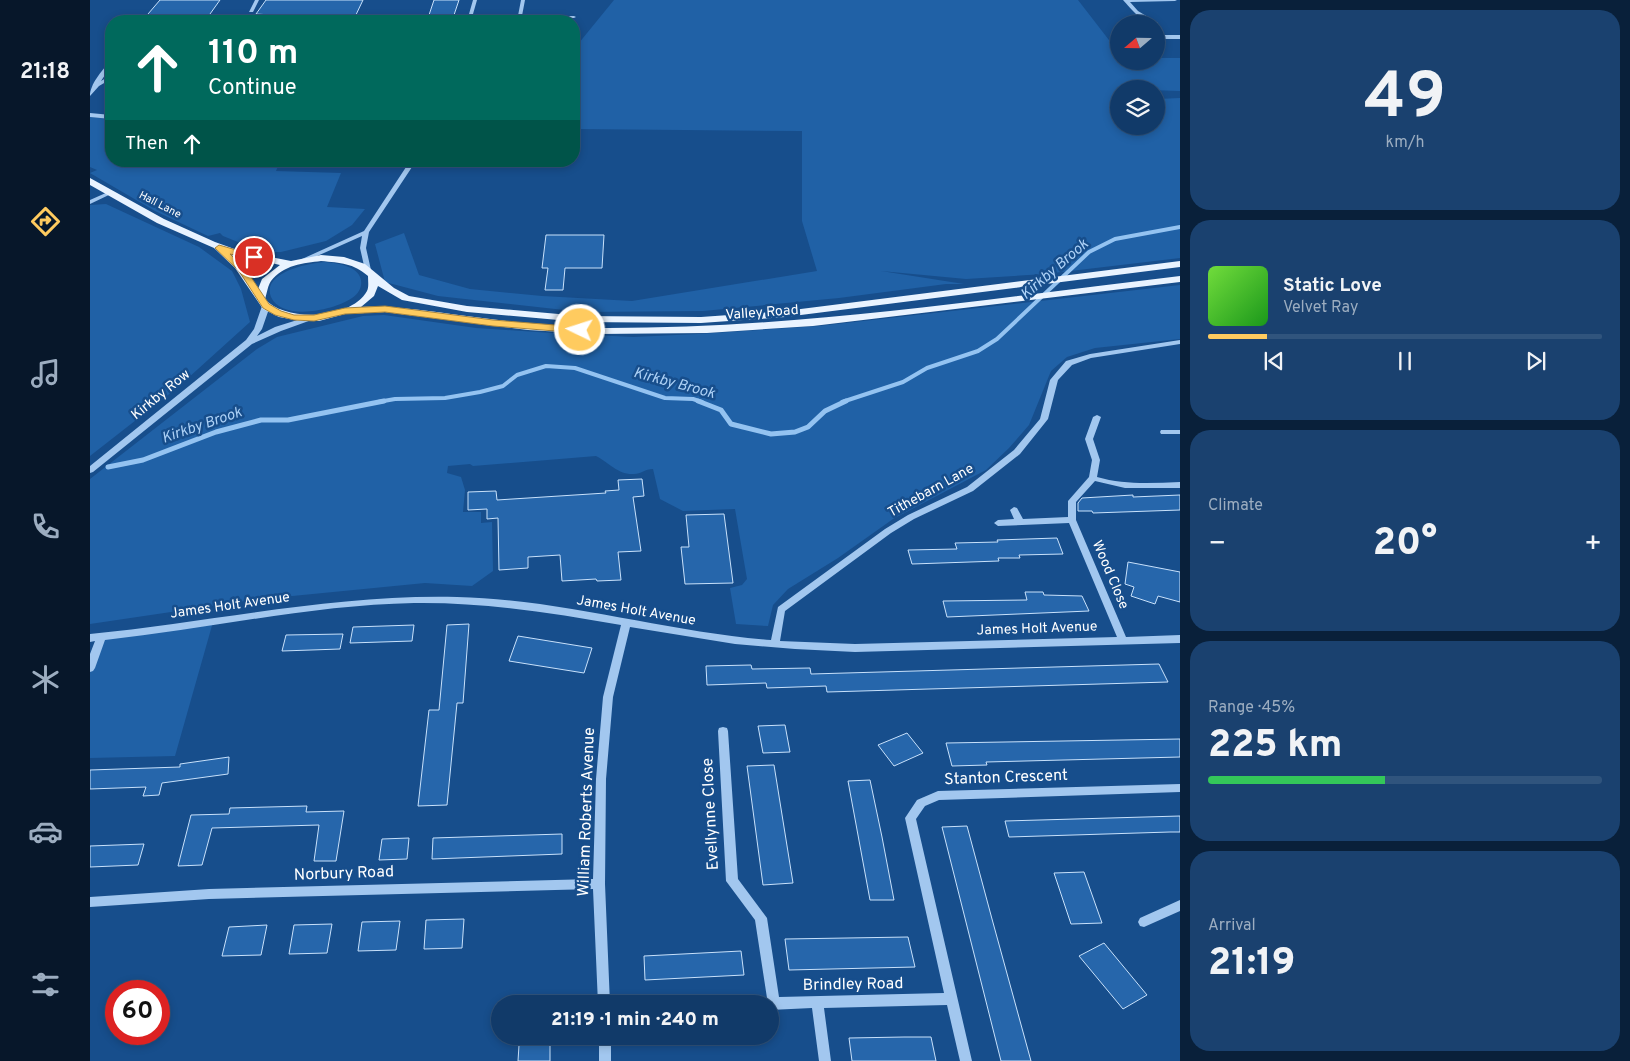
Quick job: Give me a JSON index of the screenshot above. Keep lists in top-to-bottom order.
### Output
{
  "streets": {
    "main road": ["Hall Lane", "Valley Road"],
    "street": [
      "Kirkby Row",
      "Tithebarn Lane",
      "Wood Close",
      "James Holt Avenue",
      "Stanton Crescent",
      "William Roberts Avenue",
      "Evellynne Close",
      "Norbury Road",
      "Brindley Road"
    ]
  },
  "crossings": [
    ["Hall Lane", "Valley Road"],
    ["Hall Lane", "Kirkby Row"],
    ["Valley Road", "Kirkby Row"],
    ["Tithebarn Lane", "James Holt Avenue"],
    ["Wood Close", "James Holt Avenue"],
    ["James Holt Avenue", "William Roberts Avenue"],
    ["Stanton Crescent", "Brindley Road"],
    ["William Roberts Avenue", "Norbury Road"]
  ],
  "water": ["Kirkby Brook"],
  "north": "left",
  "page": {
    "tabs": "21:18",
    "tile": [
      ["49", "km/h"],
      "Climate",
      ["Range · 45%", "225 km"],
      ["Arrival", "21:19"]
    ],
    "turn": ["110 m", "Continue"],
    "then": "Then",
    "song": ["Static Love", "Velvet Ray"],
    "heat": ["−", "20°", "+"],
    "limit": "60",
    "trip": "21:19 · 1 min · 240 m"
  }
}
